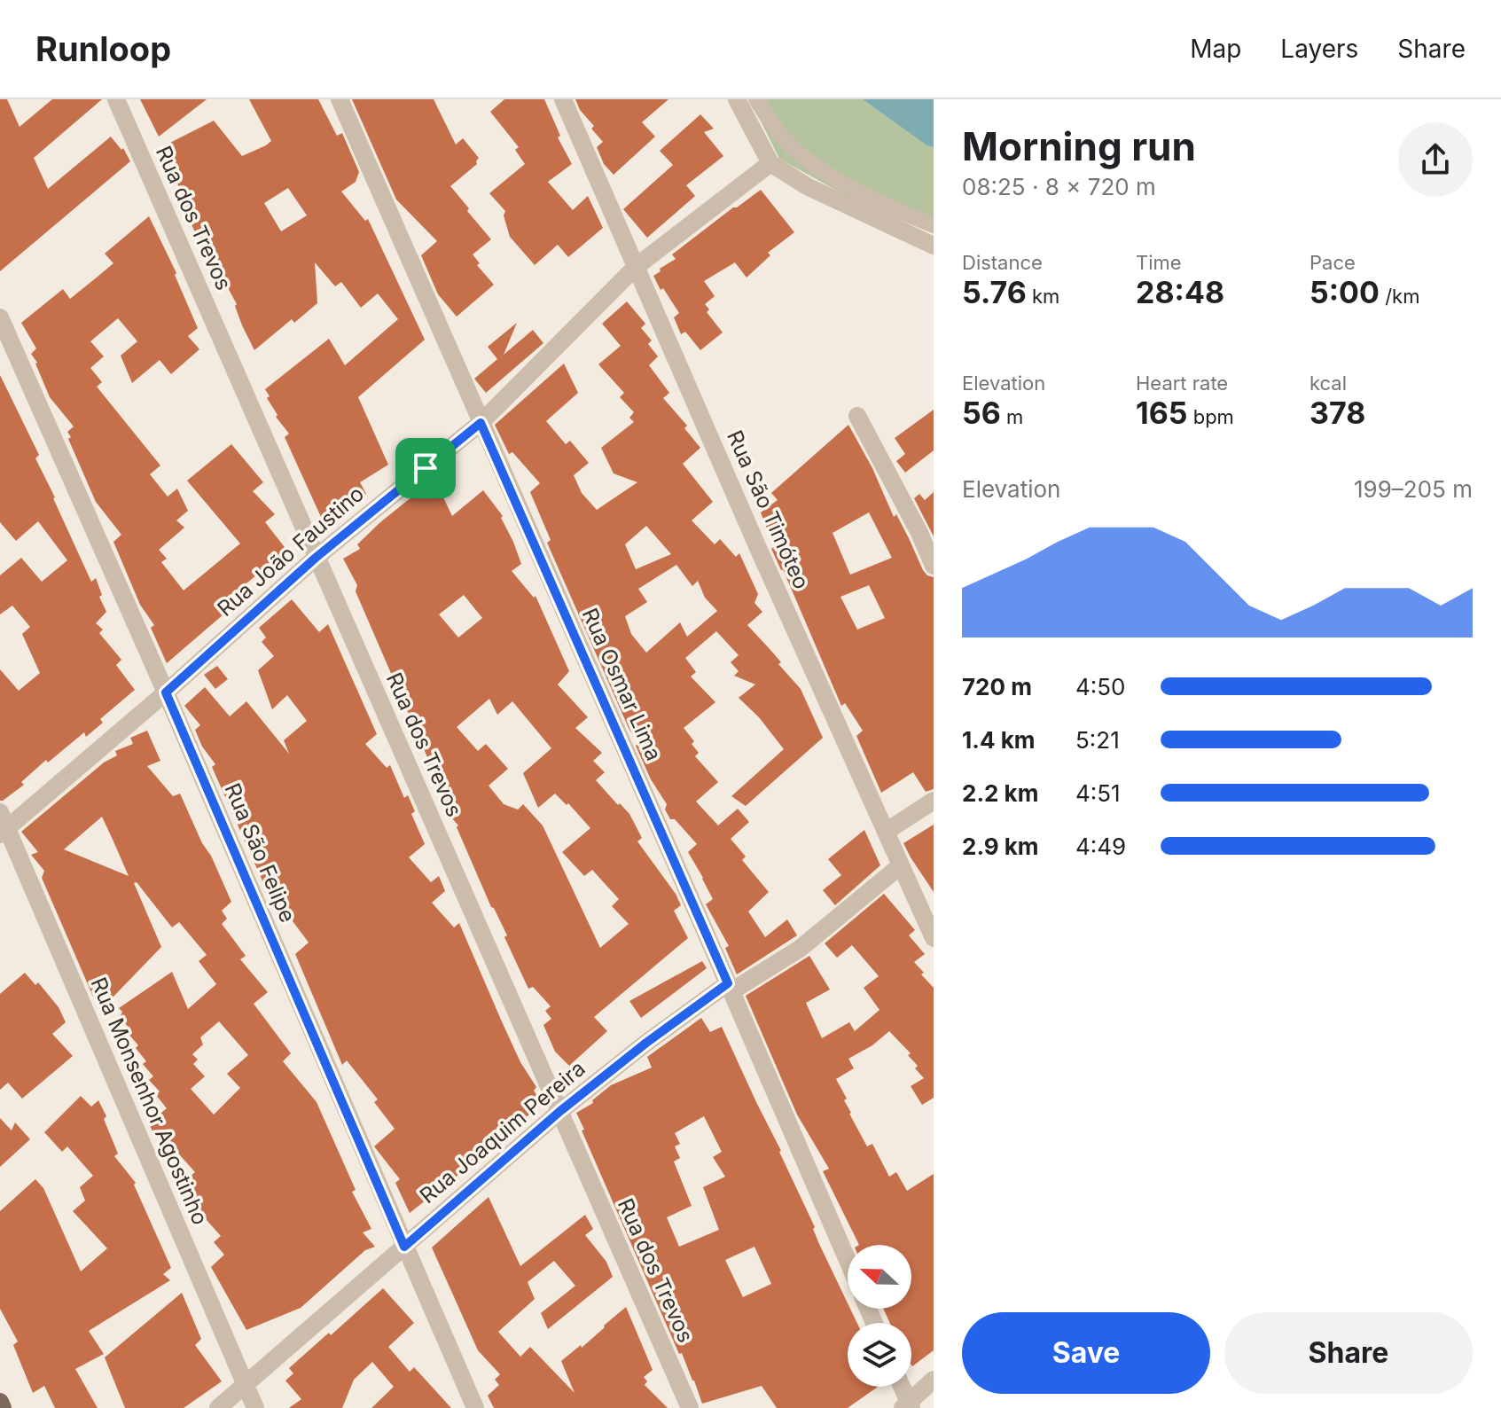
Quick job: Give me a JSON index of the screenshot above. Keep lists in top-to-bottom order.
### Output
{
  "streets": {
    "street": [
      "Rua dos Trevos",
      "Rua São Timóteo",
      "Rua João Faustino",
      "Rua Osmar Lima",
      "Rua São Felipe",
      "Rua Monsenhor Agostinho",
      "Rua Joaquim Pereira"
    ]
  },
  "crossings": [
    ["Rua dos Trevos", "Rua João Faustino"],
    ["Rua dos Trevos", "Rua Joaquim Pereira"],
    ["Rua São Timóteo", "Rua João Faustino"],
    ["Rua São Timóteo", "Rua Joaquim Pereira"],
    ["Rua João Faustino", "Rua Osmar Lima"],
    ["Rua João Faustino", "Rua São Felipe"],
    ["Rua João Faustino", "Rua Monsenhor Agostinho"],
    ["Rua Osmar Lima", "Rua Joaquim Pereira"],
    ["Rua São Felipe", "Rua Joaquim Pereira"],
    ["Rua Monsenhor Agostinho", "Rua Joaquim Pereira"]
  ],
  "north": "left",
  "page": {
    "header": "Runloop",
    "nav": ["Map", "Layers", "Share"],
    "heading": ["Morning run", "08:25 · 8 × 720 m"],
    "stats": [
      ["Distance", "5.76 km"],
      ["Time", "28:48"],
      ["Pace", "5:00 /km"],
      ["Elevation", "56 m"],
      ["Heart rate", "165 bpm"],
      ["kcal", "378"]
    ],
    "chart": ["Elevation", "199–205 m"],
    "list": [
      {
        "name": "720 m",
        "note": "4:50"
      },
      {
        "name": "1.4 km",
        "note": "5:21"
      },
      {
        "name": "2.2 km",
        "note": "4:51"
      },
      {
        "name": "2.9 km",
        "note": "4:49"
      }
    ],
    "buttons": ["Save", "Share"]
  }
}
